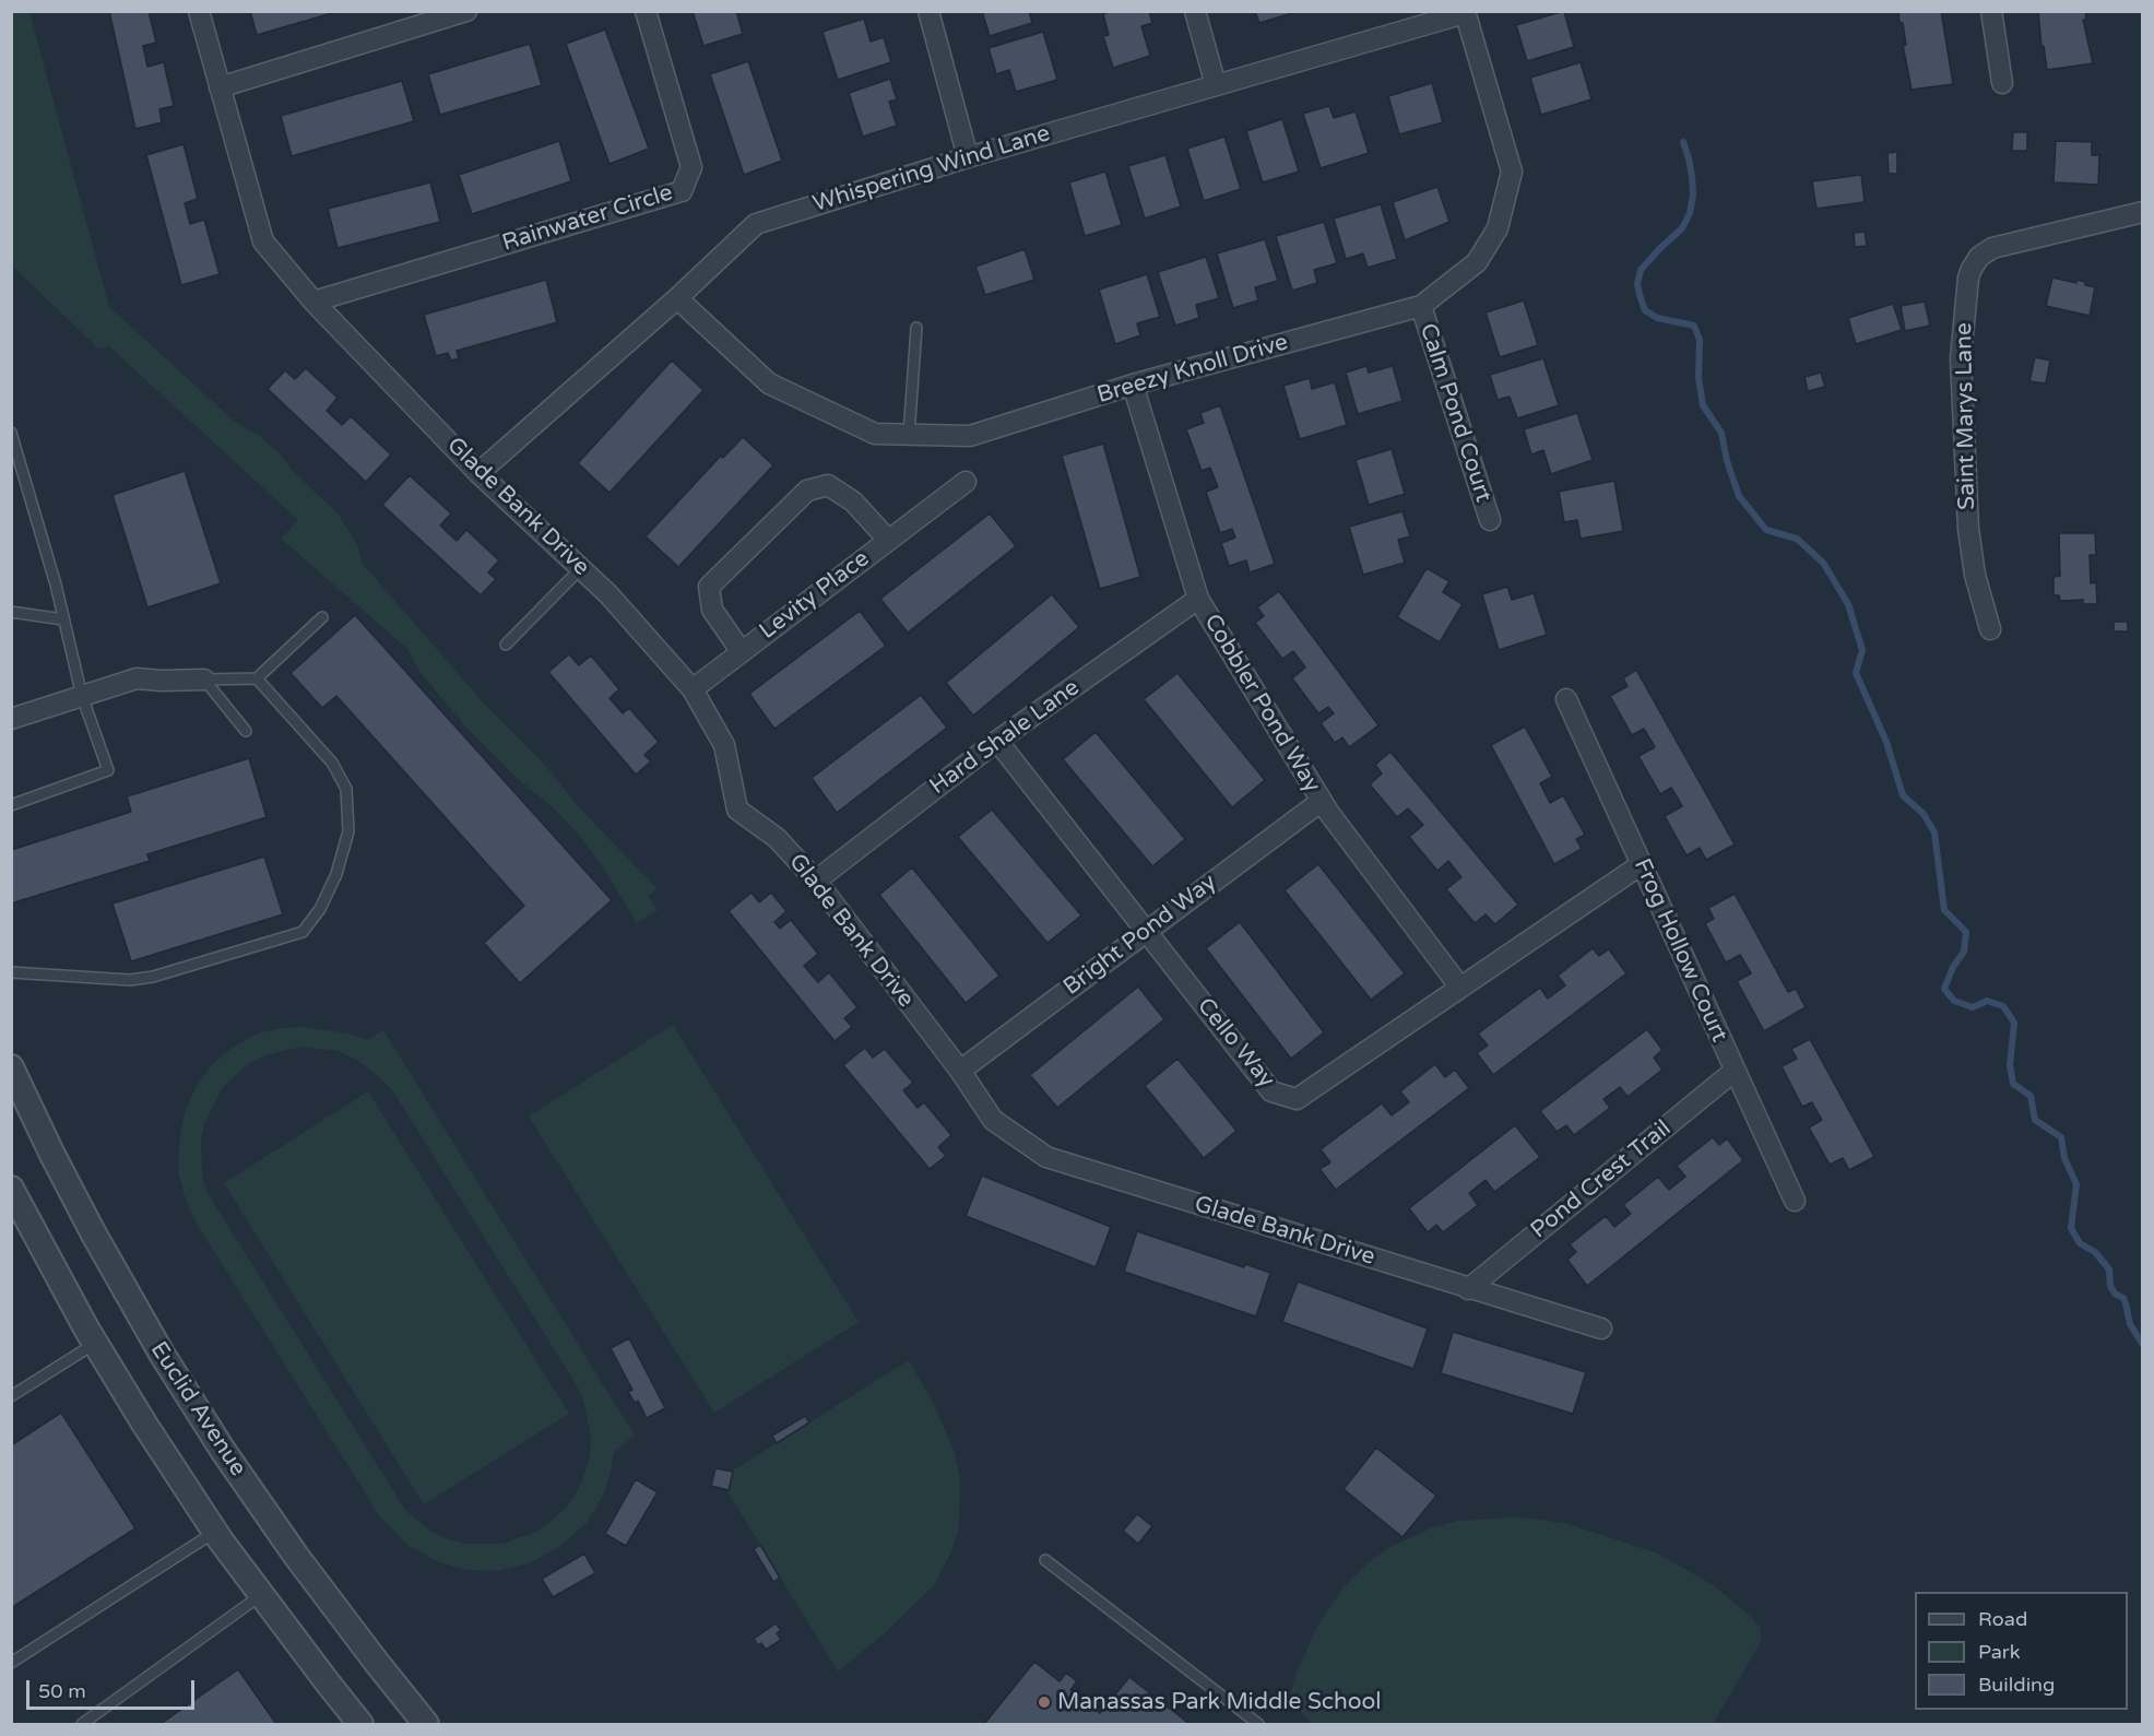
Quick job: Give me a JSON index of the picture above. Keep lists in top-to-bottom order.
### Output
{
  "streets": {
    "street": [
      "Whispering Wind Lane",
      "Rainwater Circle",
      "Breezy Knoll Drive",
      "Calm Pond Court",
      "Saint Marys Lane",
      "Glade Bank Drive",
      "Levity Place",
      "Cobbler Pond Way",
      "Hard Shale Lane",
      "Bright Pond Way",
      "Frog Hollow Court",
      "Cello Way",
      "Pond Crest Trail",
      "Euclid Avenue"
    ]
  },
  "crossings": [
    ["Whispering Wind Lane", "Breezy Knoll Drive"],
    ["Whispering Wind Lane", "Glade Bank Drive"],
    ["Rainwater Circle", "Glade Bank Drive"],
    ["Breezy Knoll Drive", "Calm Pond Court"],
    ["Breezy Knoll Drive", "Cobbler Pond Way"],
    ["Glade Bank Drive", "Levity Place"],
    ["Glade Bank Drive", "Hard Shale Lane"],
    ["Glade Bank Drive", "Bright Pond Way"],
    ["Glade Bank Drive", "Pond Crest Trail"],
    ["Cobbler Pond Way", "Hard Shale Lane"],
    ["Cobbler Pond Way", "Bright Pond Way"],
    ["Cobbler Pond Way", "Cello Way"],
    ["Hard Shale Lane", "Cello Way"],
    ["Bright Pond Way", "Cello Way"],
    ["Frog Hollow Court", "Cello Way"],
    ["Frog Hollow Court", "Pond Crest Trail"]
  ],
  "places": ["Manassas Park Middle School"],
  "legend": ["Road", "Park", "Building"],
  "scale_bar": "50 m"
}
